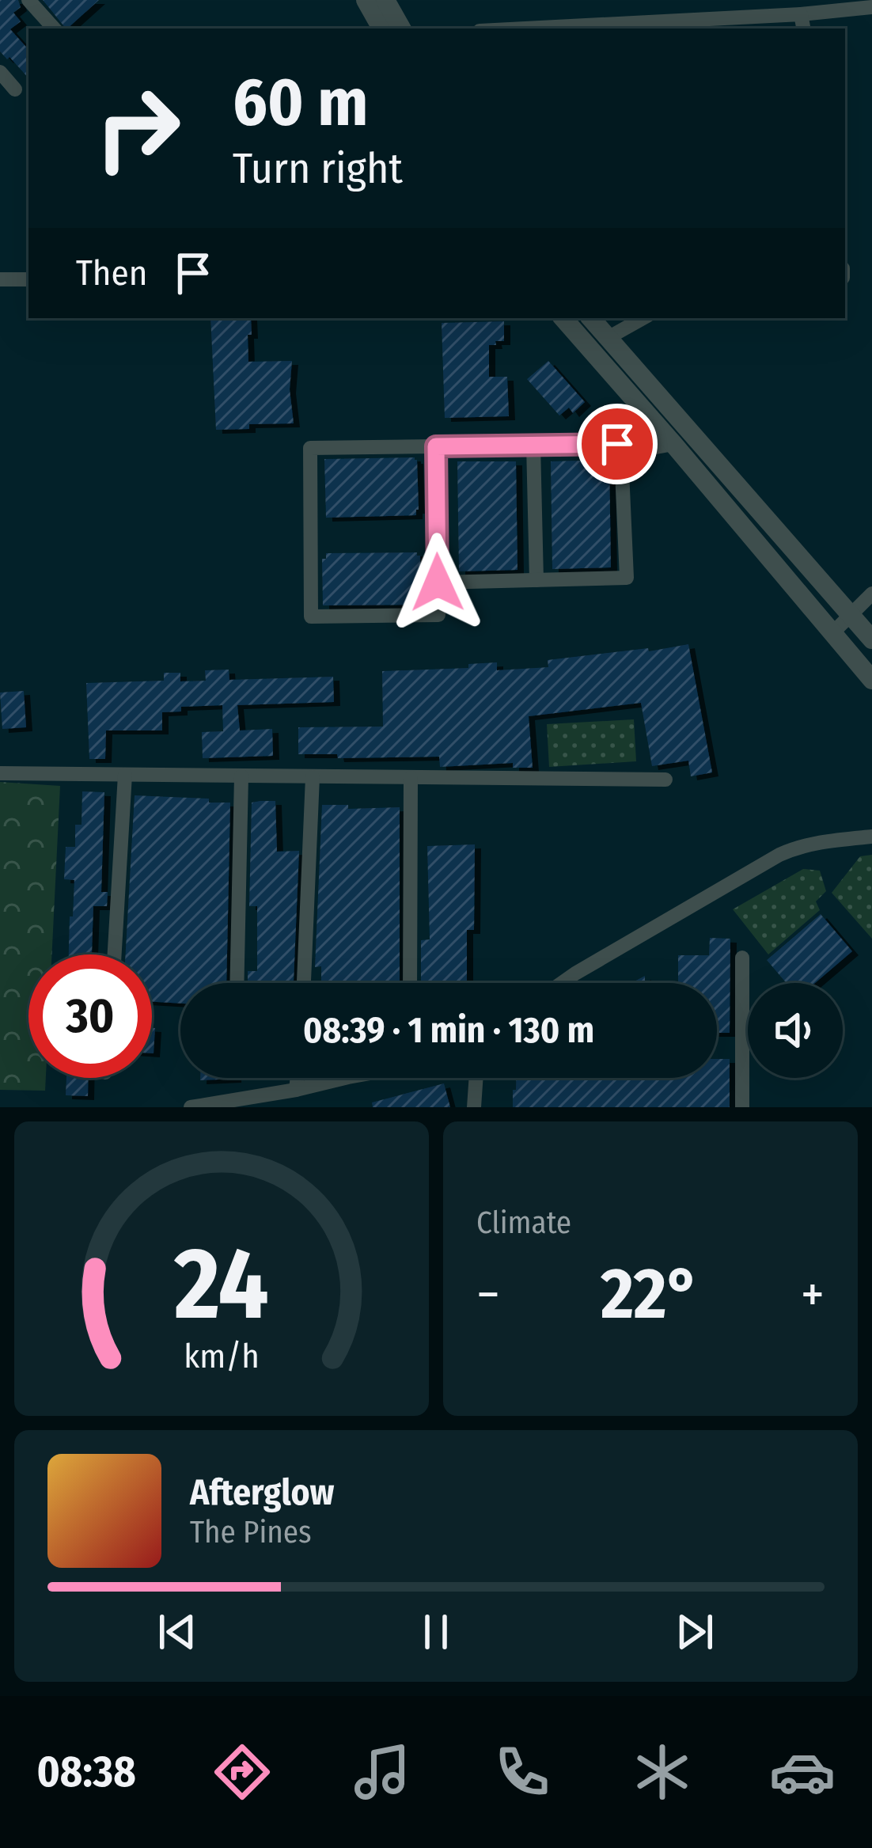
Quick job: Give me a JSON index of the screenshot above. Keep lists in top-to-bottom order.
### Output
{
  "page": {
    "turn": ["60 m", "Turn right"],
    "then": "Then",
    "limit": "30",
    "trip": "08:39 · 1 min · 130 m",
    "tile": "Climate",
    "heat": ["−", "22°", "+"],
    "song": ["Afterglow", "The Pines"],
    "tabs": "08:38",
    "gauge": ["24", "km/h"]
  }
}
